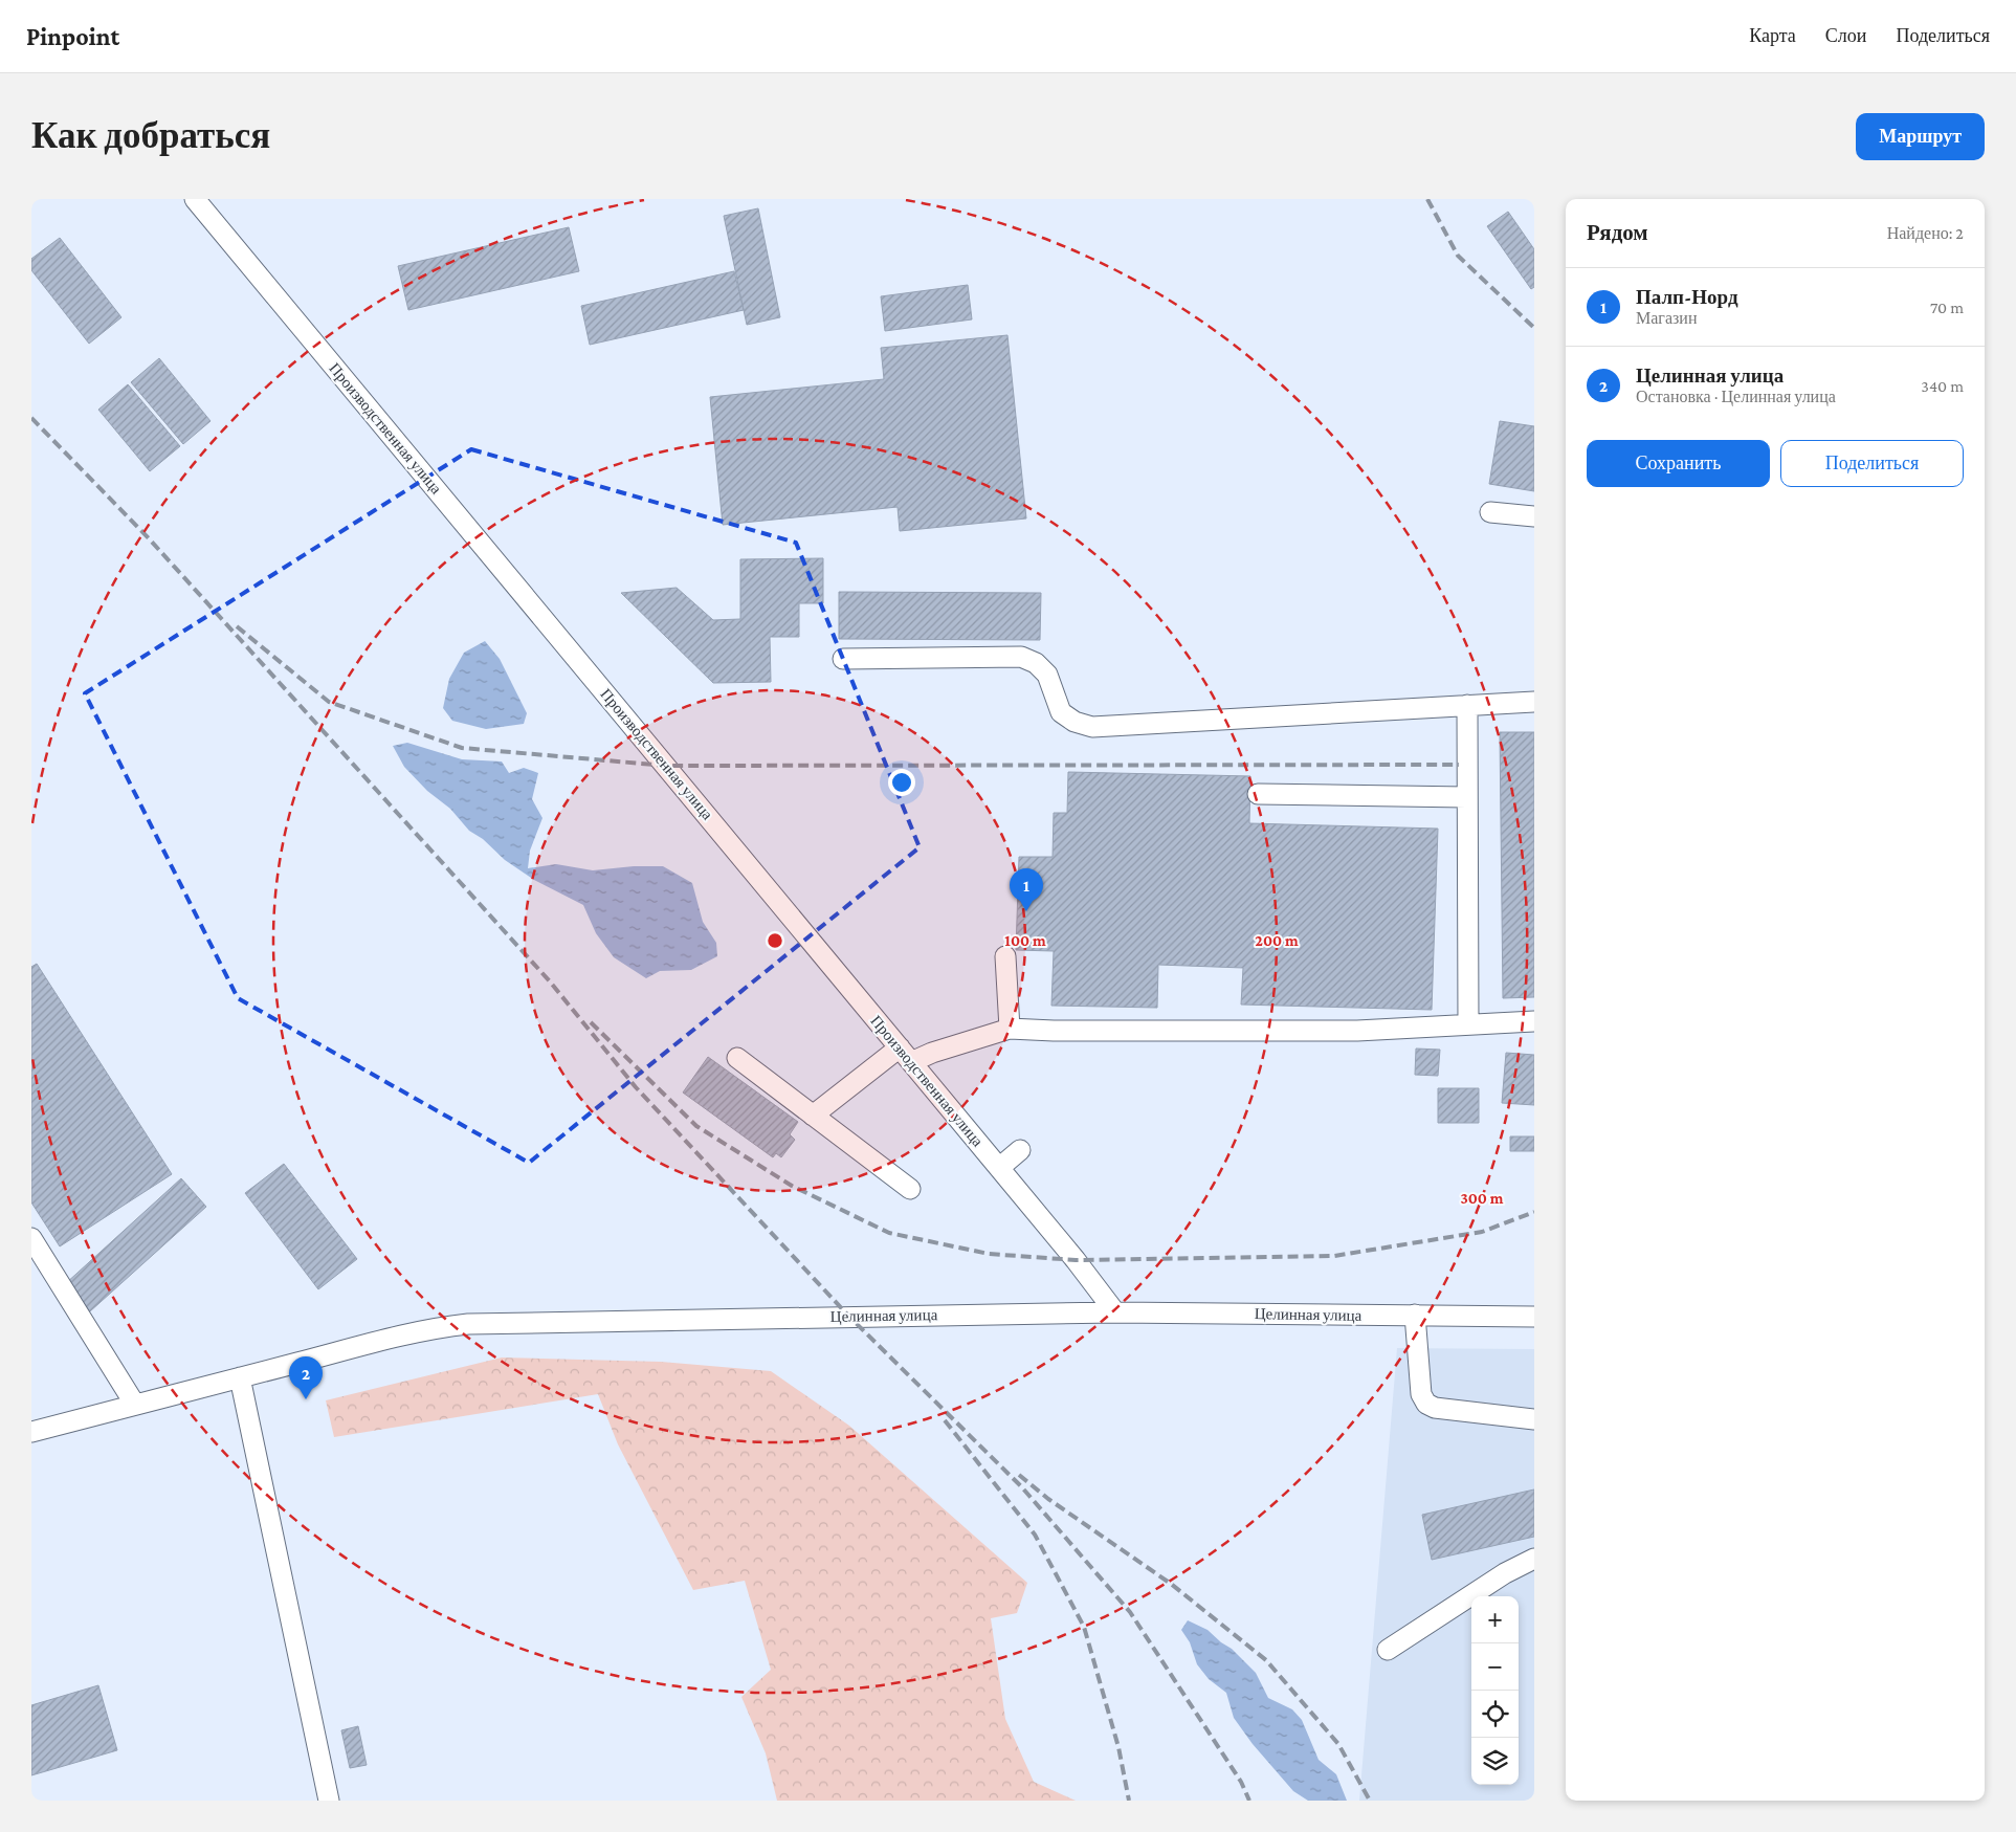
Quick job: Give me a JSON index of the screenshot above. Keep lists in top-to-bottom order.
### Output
{
  "streets": {
    "street": ["Производственная улица", "Целинная улица"]
  },
  "crossings": [
    ["Производственная улица", "Целинная улица"]
  ],
  "page": {
    "header": "Pinpoint",
    "nav": ["Карта", "Слои", "Поделиться"],
    "buttons": [
      "Маршрут",
      ["Сохранить", "Поделиться"]
    ],
    "title": "Как добраться",
    "heading": ["Рядом", "Найдено: 2"],
    "list": [
      {
        "mark": "1",
        "name": "Палп-Норд",
        "note": "Магазин",
        "value": "70 m"
      },
      {
        "mark": "2",
        "name": "Целинная улица",
        "note": "Остановка · Целинная улица",
        "value": "340 m"
      }
    ],
    "pins": ["1", "2"],
    "map_buttons": ["+", "−"]
  },
  "rings": ["100 m", "200 m", "300 m"]
}
